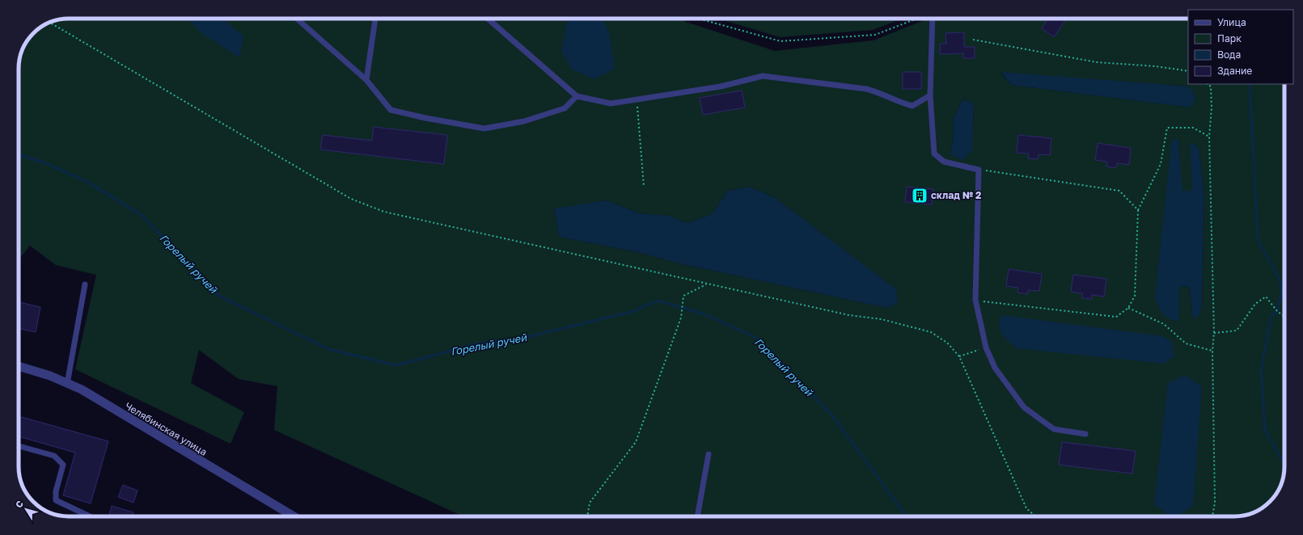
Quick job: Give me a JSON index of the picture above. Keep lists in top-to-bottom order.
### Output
{
  "streets": {
    "street": ["Челябинская улица"]
  },
  "water": ["Горелый ручей"],
  "places": {
    "building": ["склад № 2"]
  },
  "legend": [
    "Улица",
    "Парк",
    "Вода",
    "Здание"
  ],
  "north": "top left"
}
